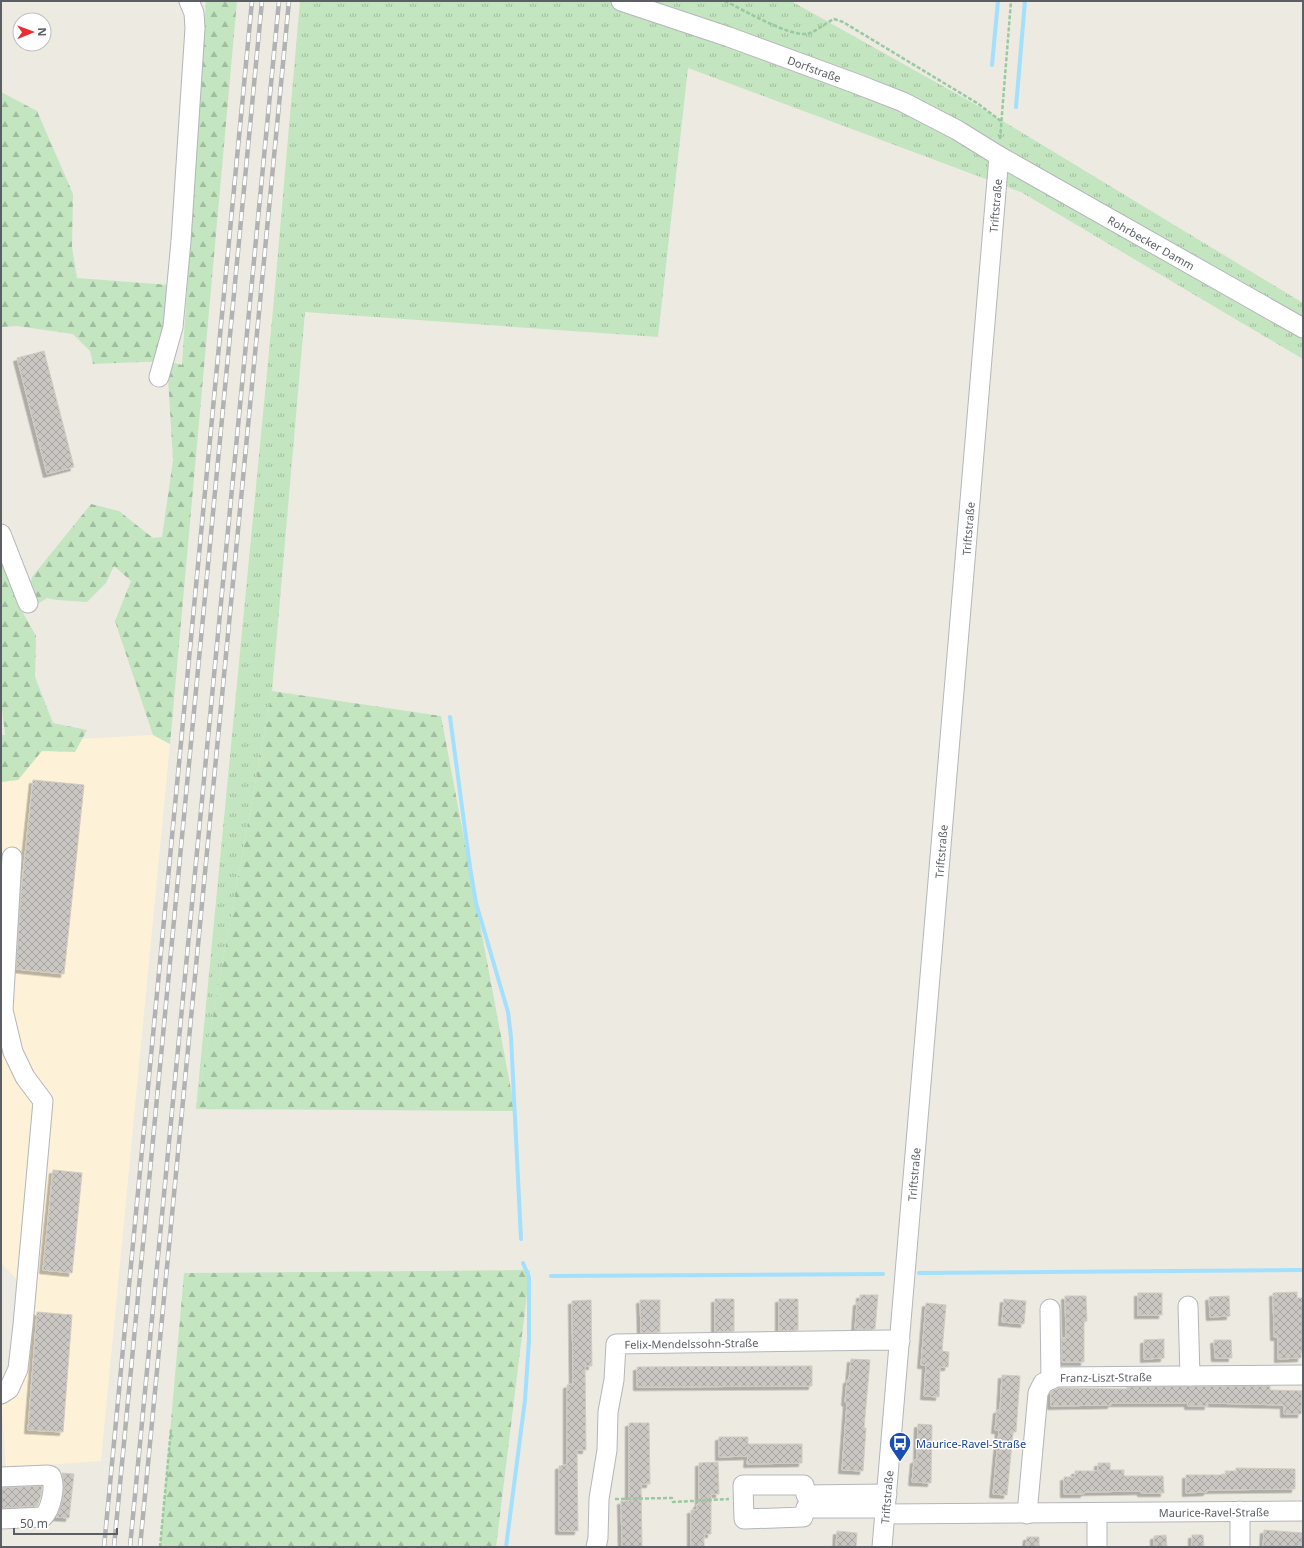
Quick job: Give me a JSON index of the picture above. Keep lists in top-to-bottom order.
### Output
{
  "streets": {
    "street": [
      "Dorfstraße",
      "Triftstraße",
      "Rohrbecker Damm",
      "Felix-Mendelssohn-Straße",
      "Franz-Liszt-Straße",
      "Maurice-Ravel-Straße"
    ]
  },
  "crossings": [
    ["Dorfstraße", "Triftstraße"],
    ["Dorfstraße", "Rohrbecker Damm"],
    ["Triftstraße", "Rohrbecker Damm"],
    ["Triftstraße", "Felix-Mendelssohn-Straße"],
    ["Triftstraße", "Maurice-Ravel-Straße"],
    ["Franz-Liszt-Straße", "Maurice-Ravel-Straße"]
  ],
  "places": {
    "bus stop": ["Maurice-Ravel-Straße"]
  },
  "scale_bar": "50 m",
  "north": "right"
}
